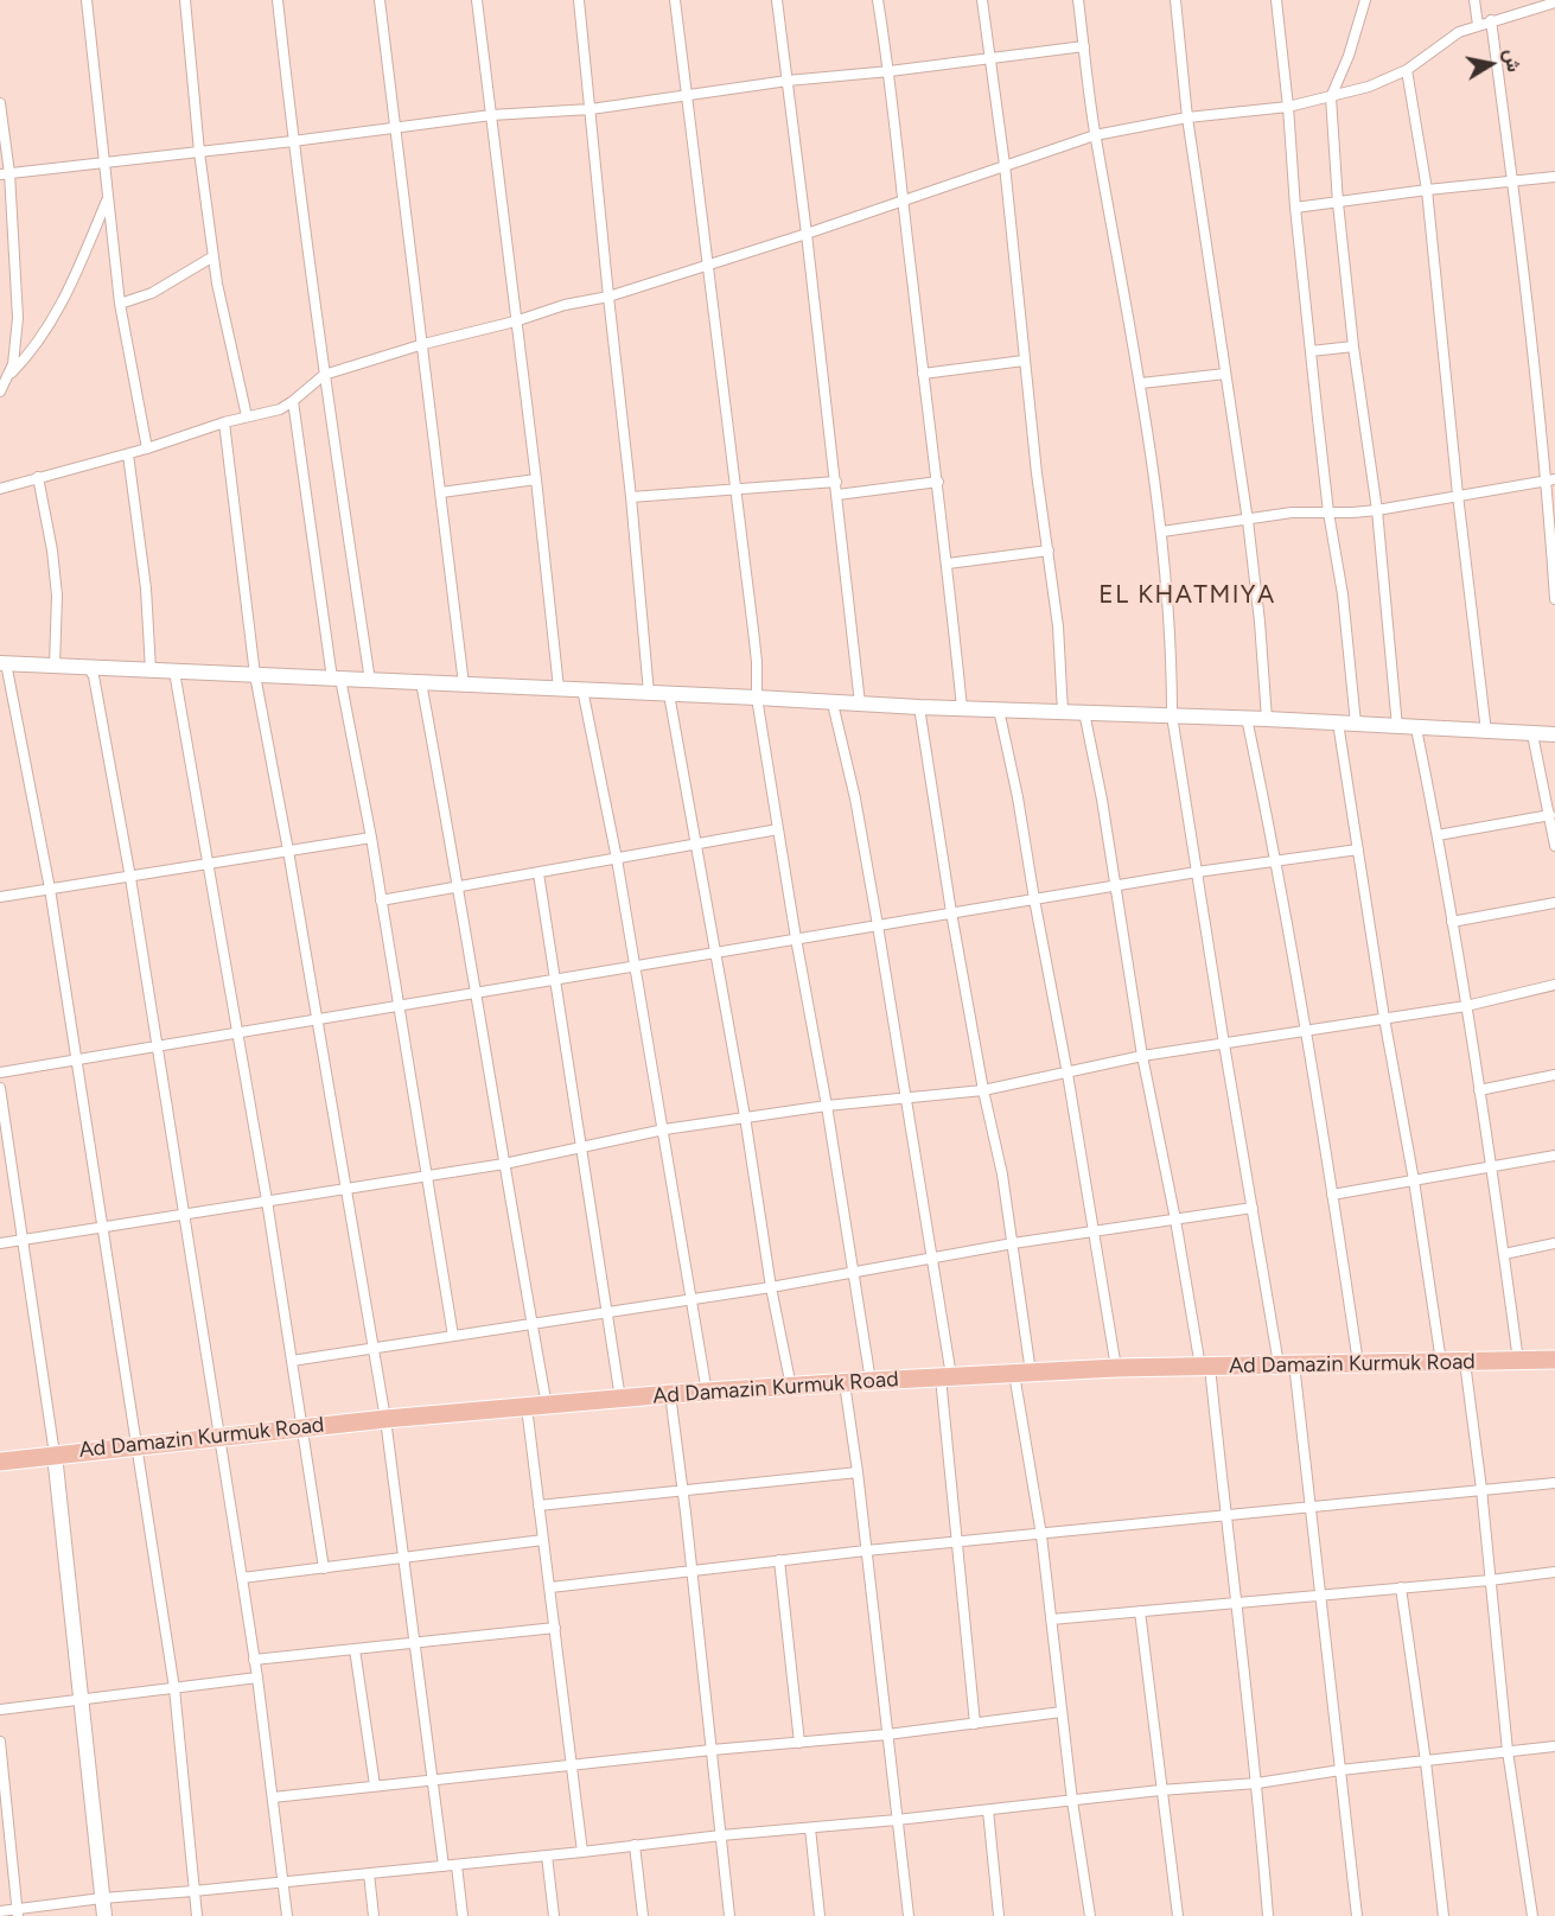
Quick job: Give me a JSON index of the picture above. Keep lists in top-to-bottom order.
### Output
{
  "streets": {
    "highway": ["Ad Damazin Kurmuk Road"]
  },
  "districts": ["EL KHATMIYA"],
  "north": "right"
}
